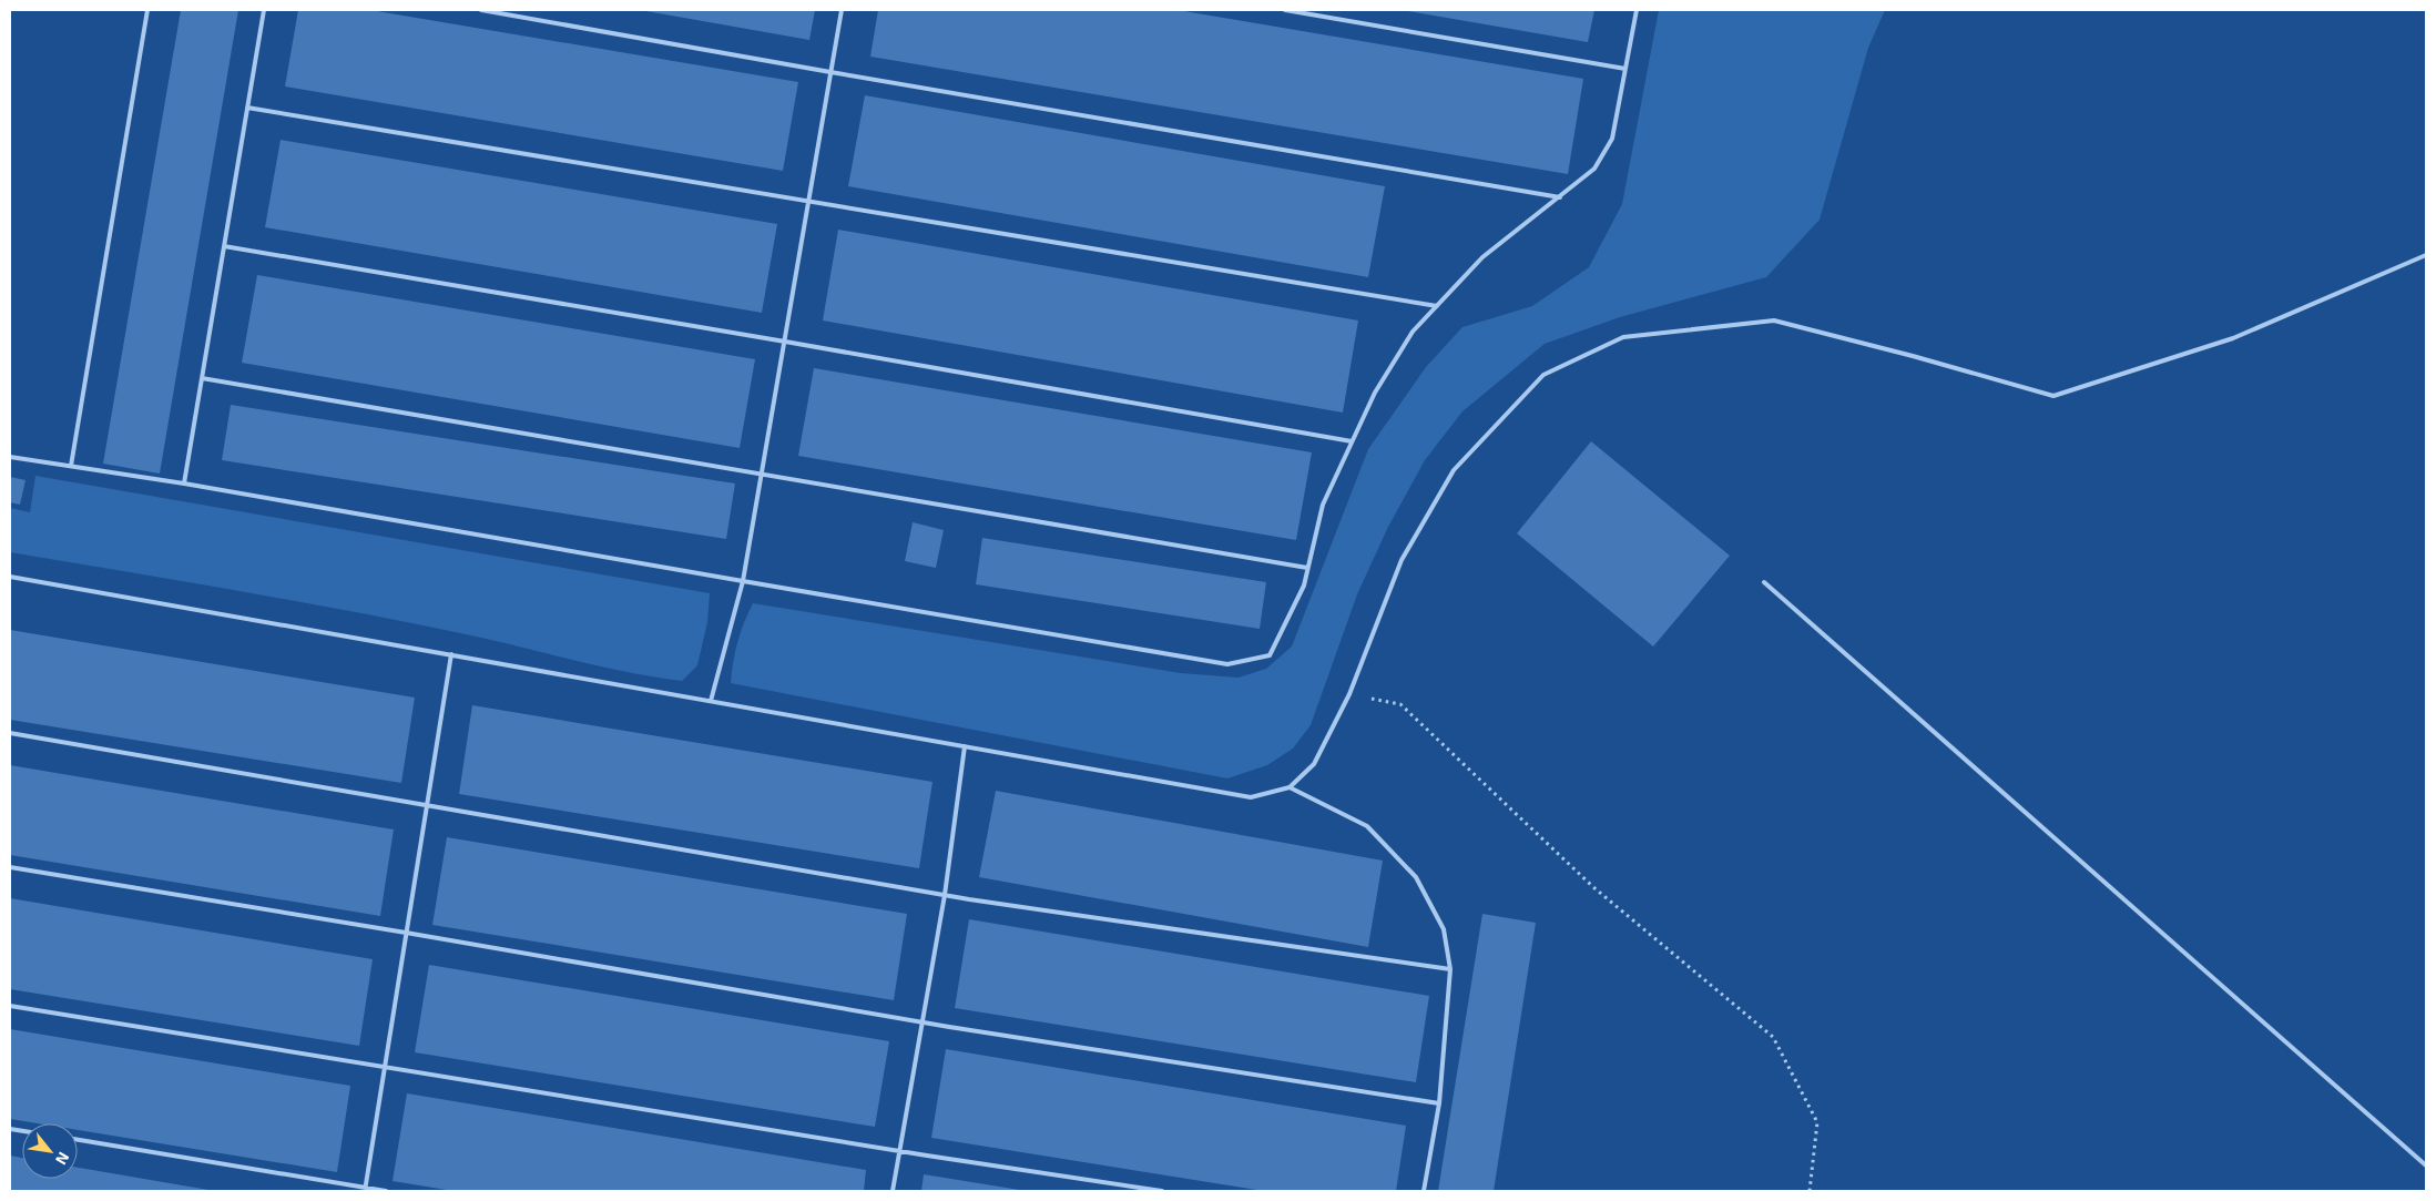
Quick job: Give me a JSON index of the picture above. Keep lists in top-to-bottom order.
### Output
{
  "north": "bottom right"
}
